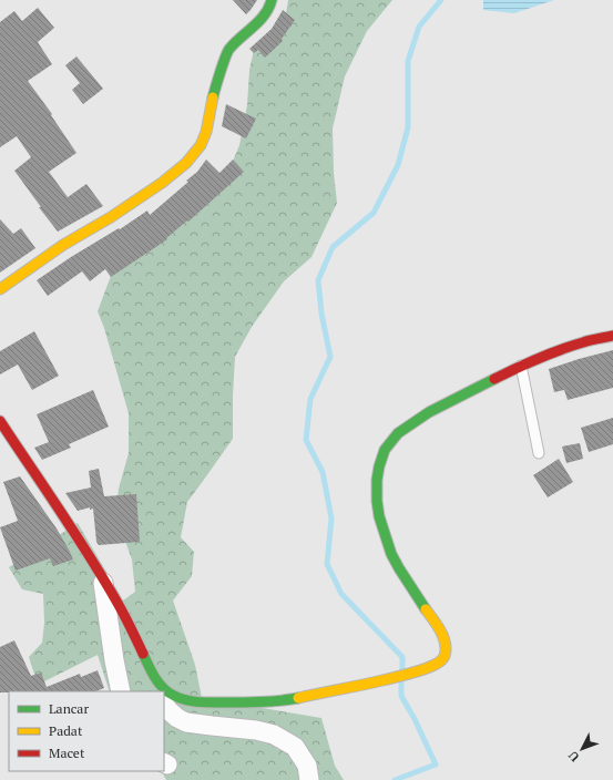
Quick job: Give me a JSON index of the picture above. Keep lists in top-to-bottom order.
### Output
{
  "legend": ["Lancar", "Padat", "Macet"],
  "north": "bottom left"
}
